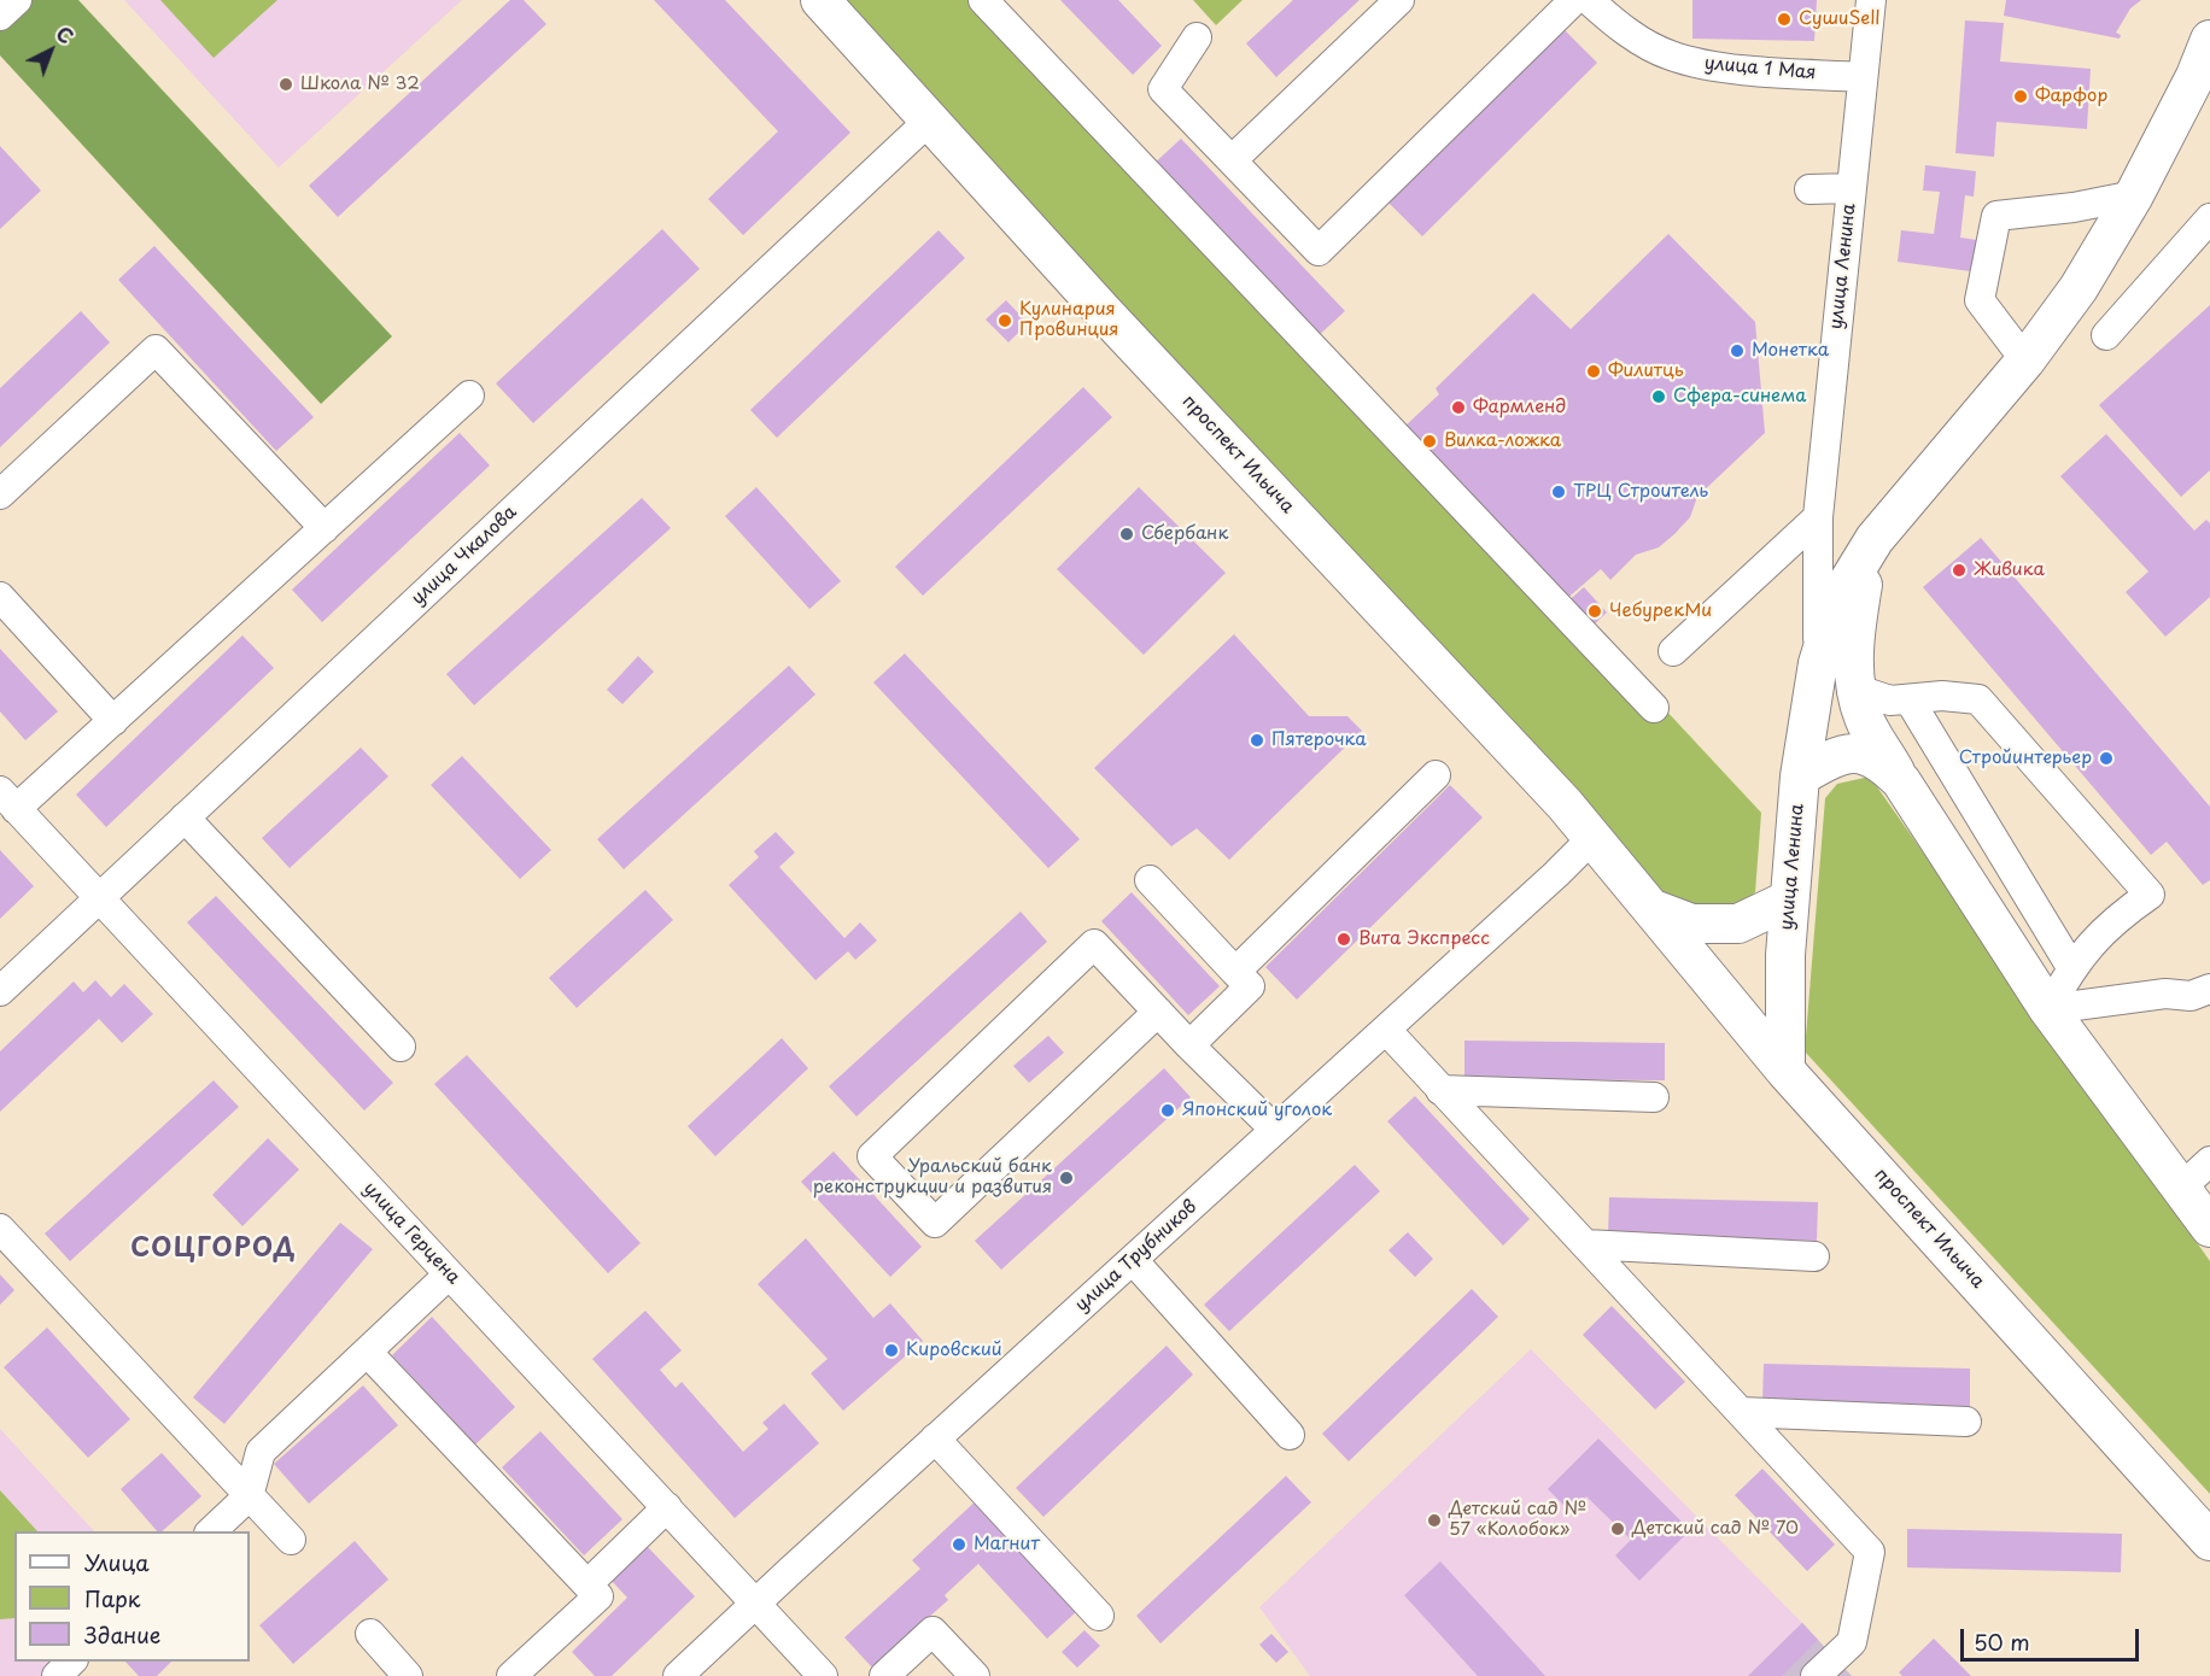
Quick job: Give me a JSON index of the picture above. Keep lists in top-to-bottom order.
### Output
{
  "streets": {
    "main road": ["улица Ленина", "проспект Ильича"],
    "street": [
      "улица 1 Мая",
      "улица Чкалова",
      "улица Герцена",
      "улица Трубников"
    ]
  },
  "crossings": [
    ["улица 1 Мая", "улица Ленина"],
    ["улица Ленина", "проспект Ильича"],
    ["проспект Ильича", "улица Чкалова"],
    ["проспект Ильича", "улица Трубников"],
    ["улица Чкалова", "улица Герцена"],
    ["улица Герцена", "улица Трубников"]
  ],
  "districts": ["СОЦГОРОД"],
  "places": [
    "СушиSell",
    "Школа № 32",
    "Фарфор",
    "Кулинария Провинция",
    "Монетка",
    "Филитць",
    "Сфера-синема",
    "Фармленд",
    "Вилка-ложка",
    "ТРЦ Строитель",
    "Сбербанк",
    "Живика",
    "ЧебурекМи",
    "Пятерочка",
    "Стройинтерьер",
    "Вита Экспресс",
    "Японский уголок",
    "Уральский банк реконструкции и развития",
    "Кировский",
    "Детский сад № 57 «Колобок»",
    "Детский сад № 70",
    "Магнит"
  ],
  "legend": ["Улица", "Парк", "Здание"],
  "scale_bar": "50 m",
  "north": "top right"
}
